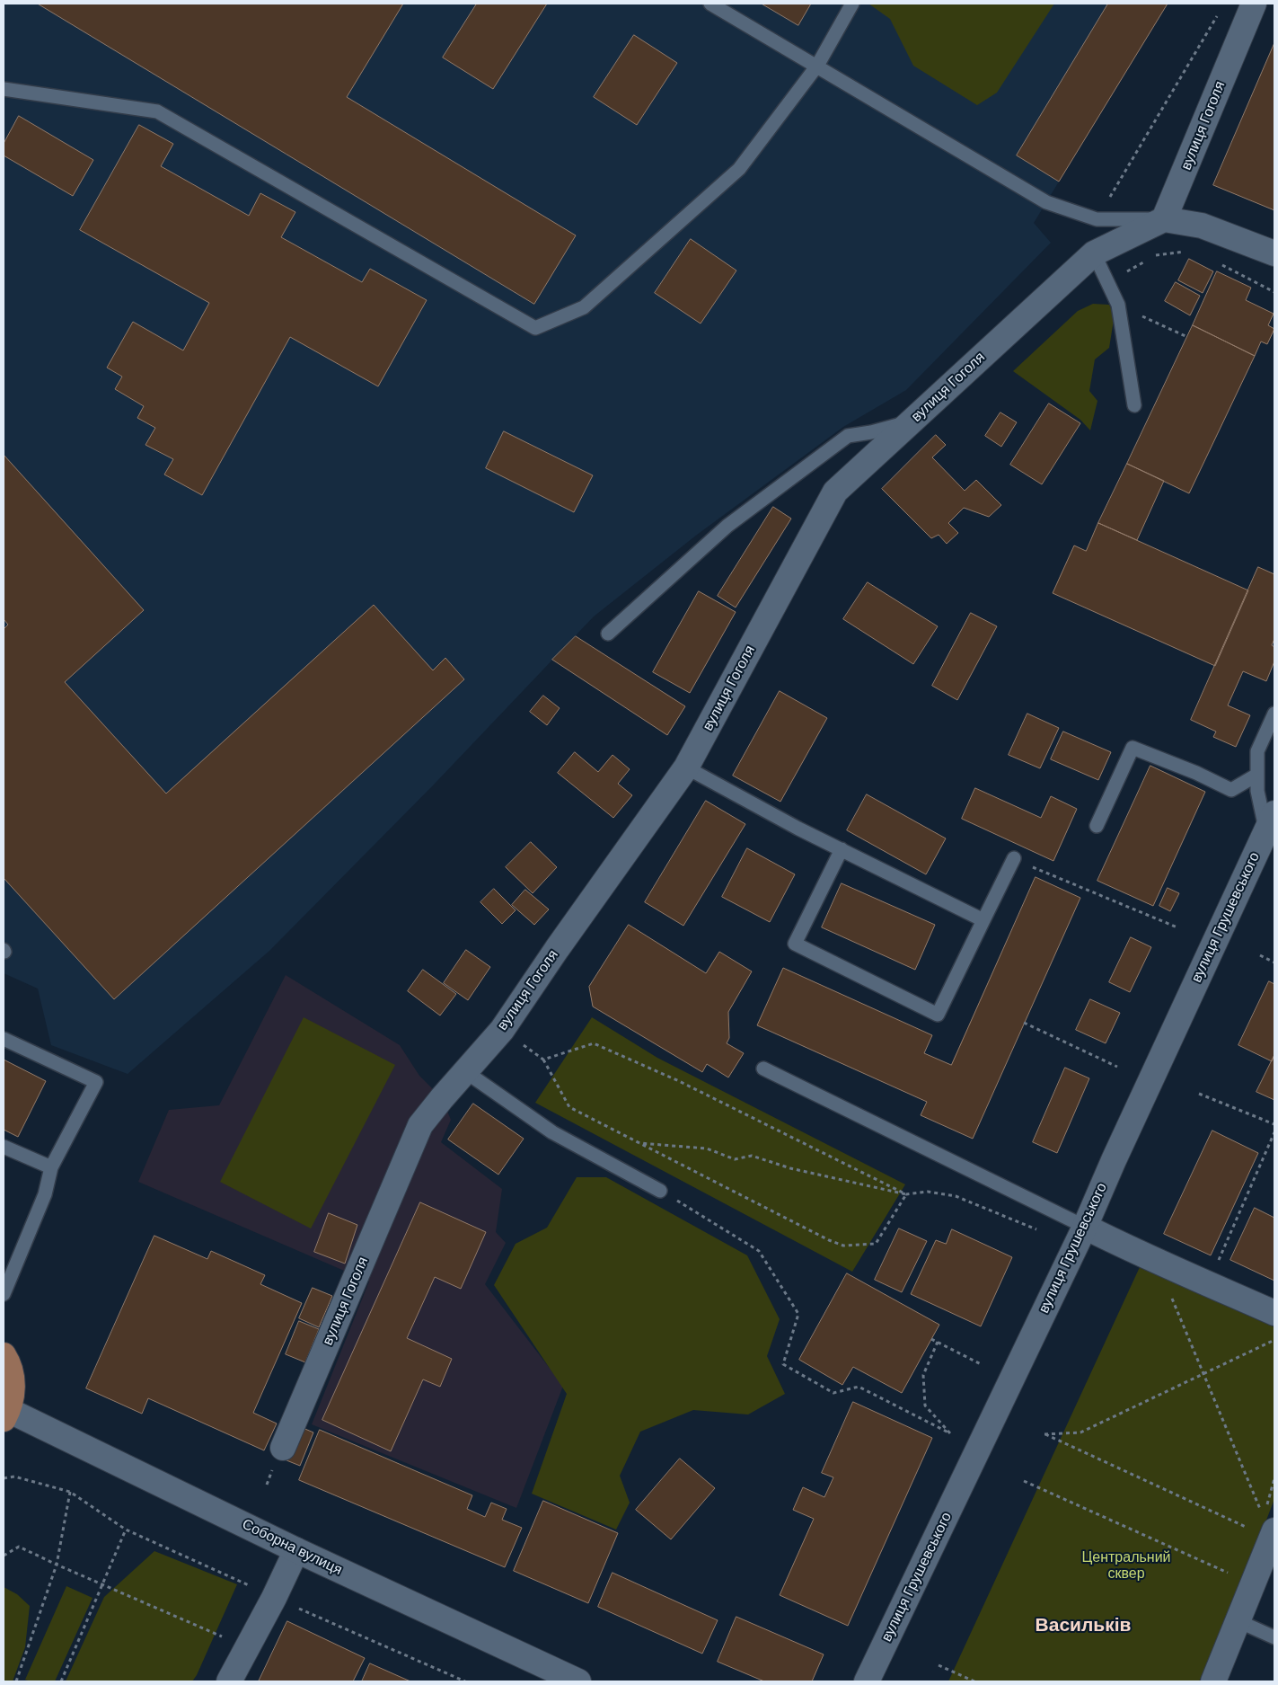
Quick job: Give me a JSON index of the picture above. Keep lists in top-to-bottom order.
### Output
{
  "streets": {
    "street": ["вулиця Гоголя", "вулиця Грушевського", "Соборна вулиця"]
  },
  "districts": ["Васильків"],
  "parks": ["Центральний сквер"]
}
